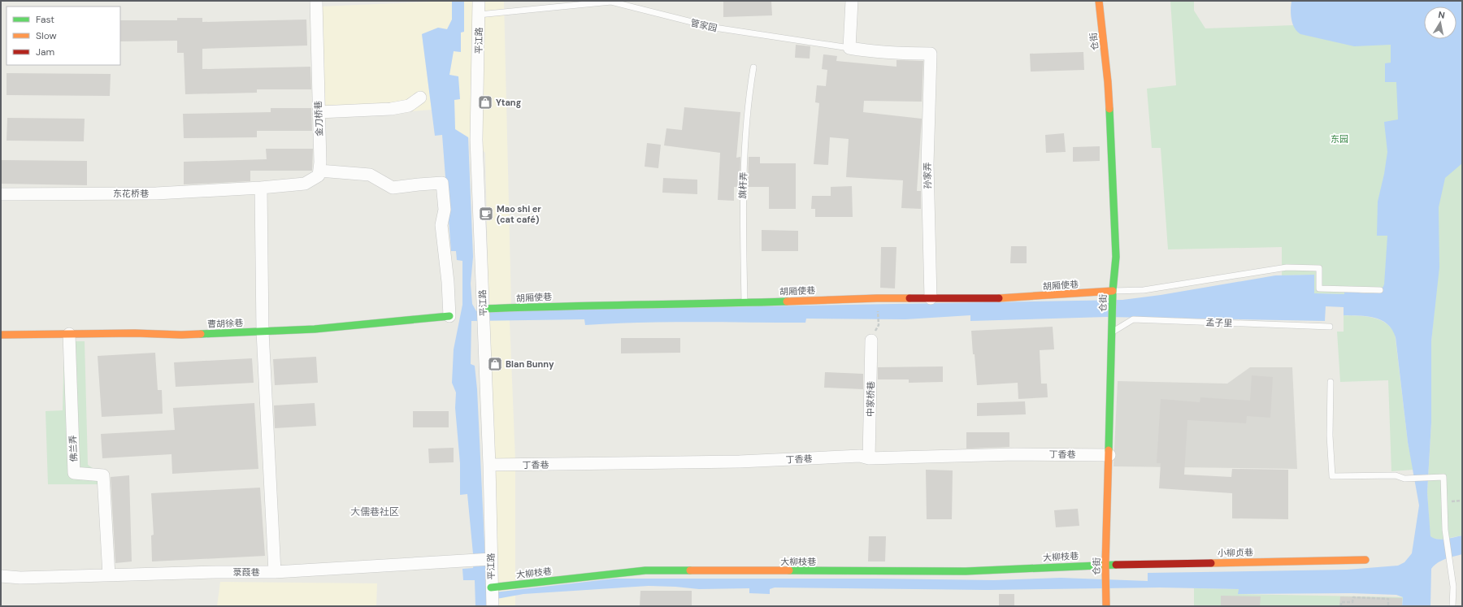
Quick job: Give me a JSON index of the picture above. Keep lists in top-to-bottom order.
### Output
{
  "streets": {
    "street": [
      "管家园",
      "平江路",
      "仓街",
      "金刀桥巷",
      "孙家弄",
      "东花桥巷",
      "胡厢使巷",
      "曹胡徐巷",
      "中家桥巷",
      "佛兰弄",
      "丁香巷",
      "小柳贞巷",
      "大柳枝巷",
      "菉葭巷"
    ],
    "lane": ["旗杆弄", "孟子里"]
  },
  "crossings": [
    ["管家园", "平江路"],
    ["管家园", "孙家弄"],
    ["平江路", "胡厢使巷"],
    ["平江路", "丁香巷"],
    ["平江路", "大柳枝巷"],
    ["平江路", "菉葭巷"],
    ["仓街", "胡厢使巷"],
    ["仓街", "孟子里"],
    ["仓街", "丁香巷"],
    ["仓街", "小柳贞巷"],
    ["仓街", "大柳枝巷"],
    ["孙家弄", "胡厢使巷"],
    ["旗杆弄", "胡厢使巷"],
    ["曹胡徐巷", "佛兰弄"],
    ["中家桥巷", "丁香巷"],
    ["佛兰弄", "菉葭巷"],
    ["小柳贞巷", "大柳枝巷"]
  ],
  "districts": ["大儒巷社区"],
  "parks": ["东园"],
  "places": {
    "shop": ["Ytang", "Blan Bunny"],
    "cafe": ["Mao shi er (cat café)"]
  },
  "legend": ["Fast", "Slow", "Jam"],
  "north": "top"
}
